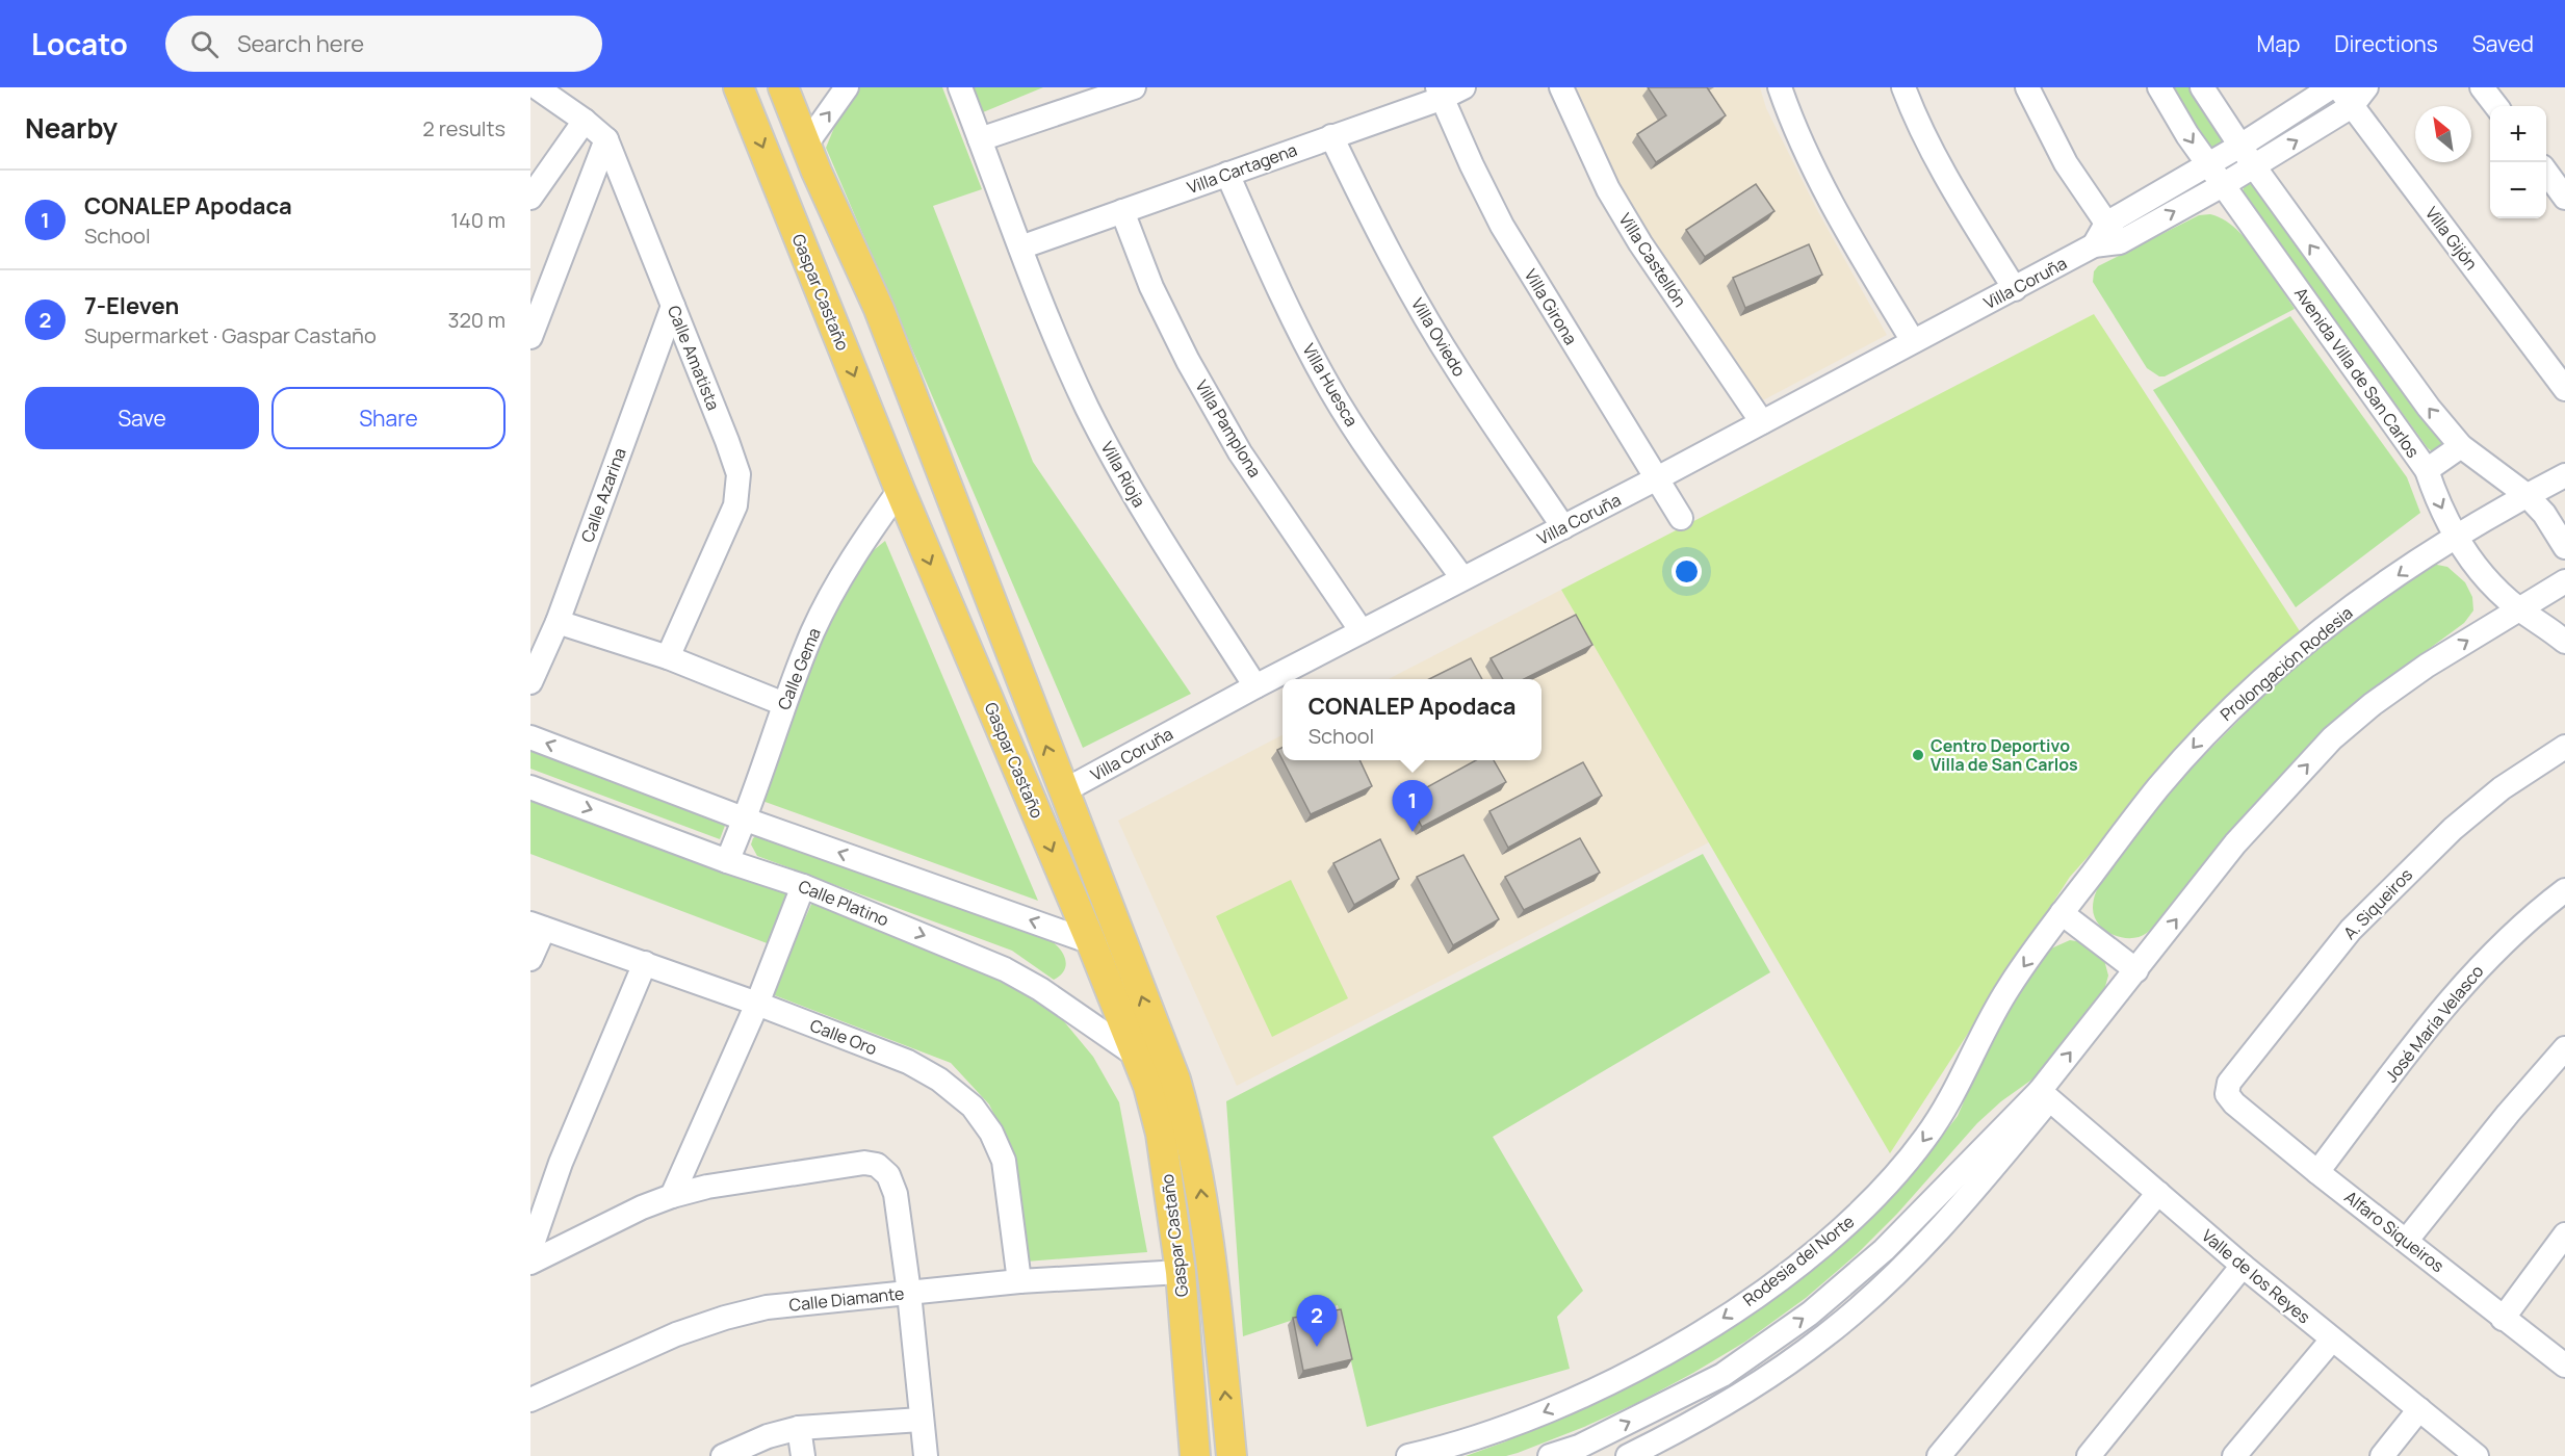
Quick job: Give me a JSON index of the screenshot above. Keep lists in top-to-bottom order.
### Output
{
  "streets": {
    "main road": ["Gaspar Castaño"],
    "street": [
      "Villa Cartagena",
      "Villa Gijón",
      "Villa Castellón",
      "Villa Coruña",
      "Villa Girona",
      "Villa Oviedo",
      "Calle Amatista",
      "Avenida Villa de San Carlos",
      "Villa Huesca",
      "Villa Pamplona",
      "Villa Rioja",
      "Calle Azarina",
      "Prolongación Rodesia",
      "Calle Gema",
      "Calle Platino",
      "A. Siqueiros",
      "José María Velasco",
      "Calle Oro",
      "Alfaro Siqueiros",
      "Rodesia del Norte",
      "Valle de los Reyes",
      "Calle Diamante"
    ]
  },
  "crossings": [
    ["Villa Cartagena", "Villa Girona"],
    ["Villa Cartagena", "Villa Oviedo"],
    ["Villa Cartagena", "Villa Huesca"],
    ["Villa Cartagena", "Villa Pamplona"],
    ["Villa Cartagena", "Villa Rioja"],
    ["Villa Castellón", "Villa Coruña"],
    ["Villa Coruña", "Gaspar Castaño"],
    ["Villa Coruña", "Villa Girona"],
    ["Villa Coruña", "Villa Oviedo"],
    ["Villa Coruña", "Avenida Villa de San Carlos"],
    ["Villa Coruña", "Villa Huesca"],
    ["Villa Coruña", "Villa Pamplona"],
    ["Villa Coruña", "Villa Rioja"],
    ["Gaspar Castaño", "Calle Gema"],
    ["Gaspar Castaño", "Calle Platino"],
    ["Gaspar Castaño", "Calle Diamante"],
    ["Calle Amatista", "Calle Azarina"],
    ["Avenida Villa de San Carlos", "Prolongación Rodesia"],
    ["Prolongación Rodesia", "Rodesia del Norte"],
    ["Calle Gema", "Calle Platino"],
    ["A. Siqueiros", "Alfaro Siqueiros"],
    ["José María Velasco", "Alfaro Siqueiros"],
    ["Calle Oro", "Calle Diamante"]
  ],
  "places": ["Centro Deportivo Villa de San Carlos"],
  "north": "top left",
  "page": {
    "header": "Locato",
    "search": "Search here",
    "nav": ["Map", "Directions", "Saved"],
    "heading": ["Nearby", "2 results"],
    "map_buttons": ["+", "−"],
    "list": [
      {
        "mark": "1",
        "name": "CONALEP Apodaca",
        "note": "School",
        "value": "140 m"
      },
      {
        "mark": "2",
        "name": "7-Eleven",
        "note": "Supermarket · Gaspar Castaño",
        "value": "320 m"
      }
    ],
    "buttons": ["Save", "Share"],
    "popup": ["CONALEP Apodaca", "School"],
    "pins": ["1", "2"]
  }
}
